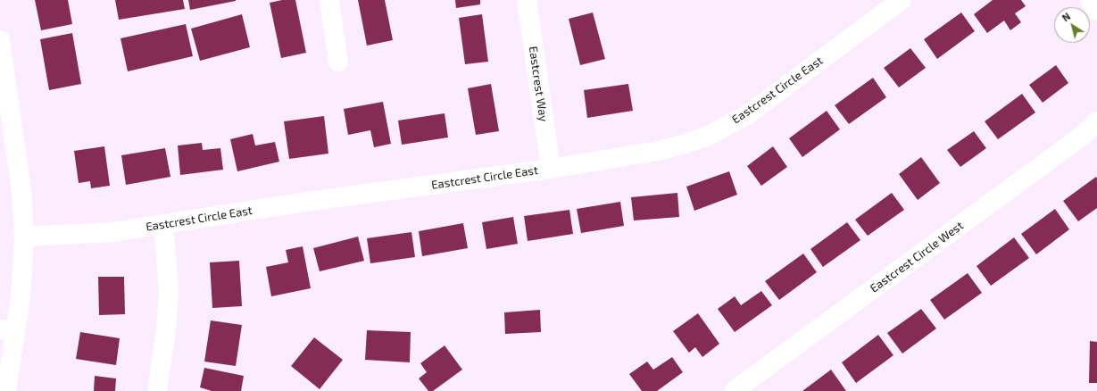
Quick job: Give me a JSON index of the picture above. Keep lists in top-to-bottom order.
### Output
{
  "streets": {
    "street": ["Eastcrest Way", "Eastcrest Circle East", "Eastcrest Circle West"]
  },
  "crossings": [
    ["Eastcrest Way", "Eastcrest Circle East"]
  ],
  "north": "top left"
}
